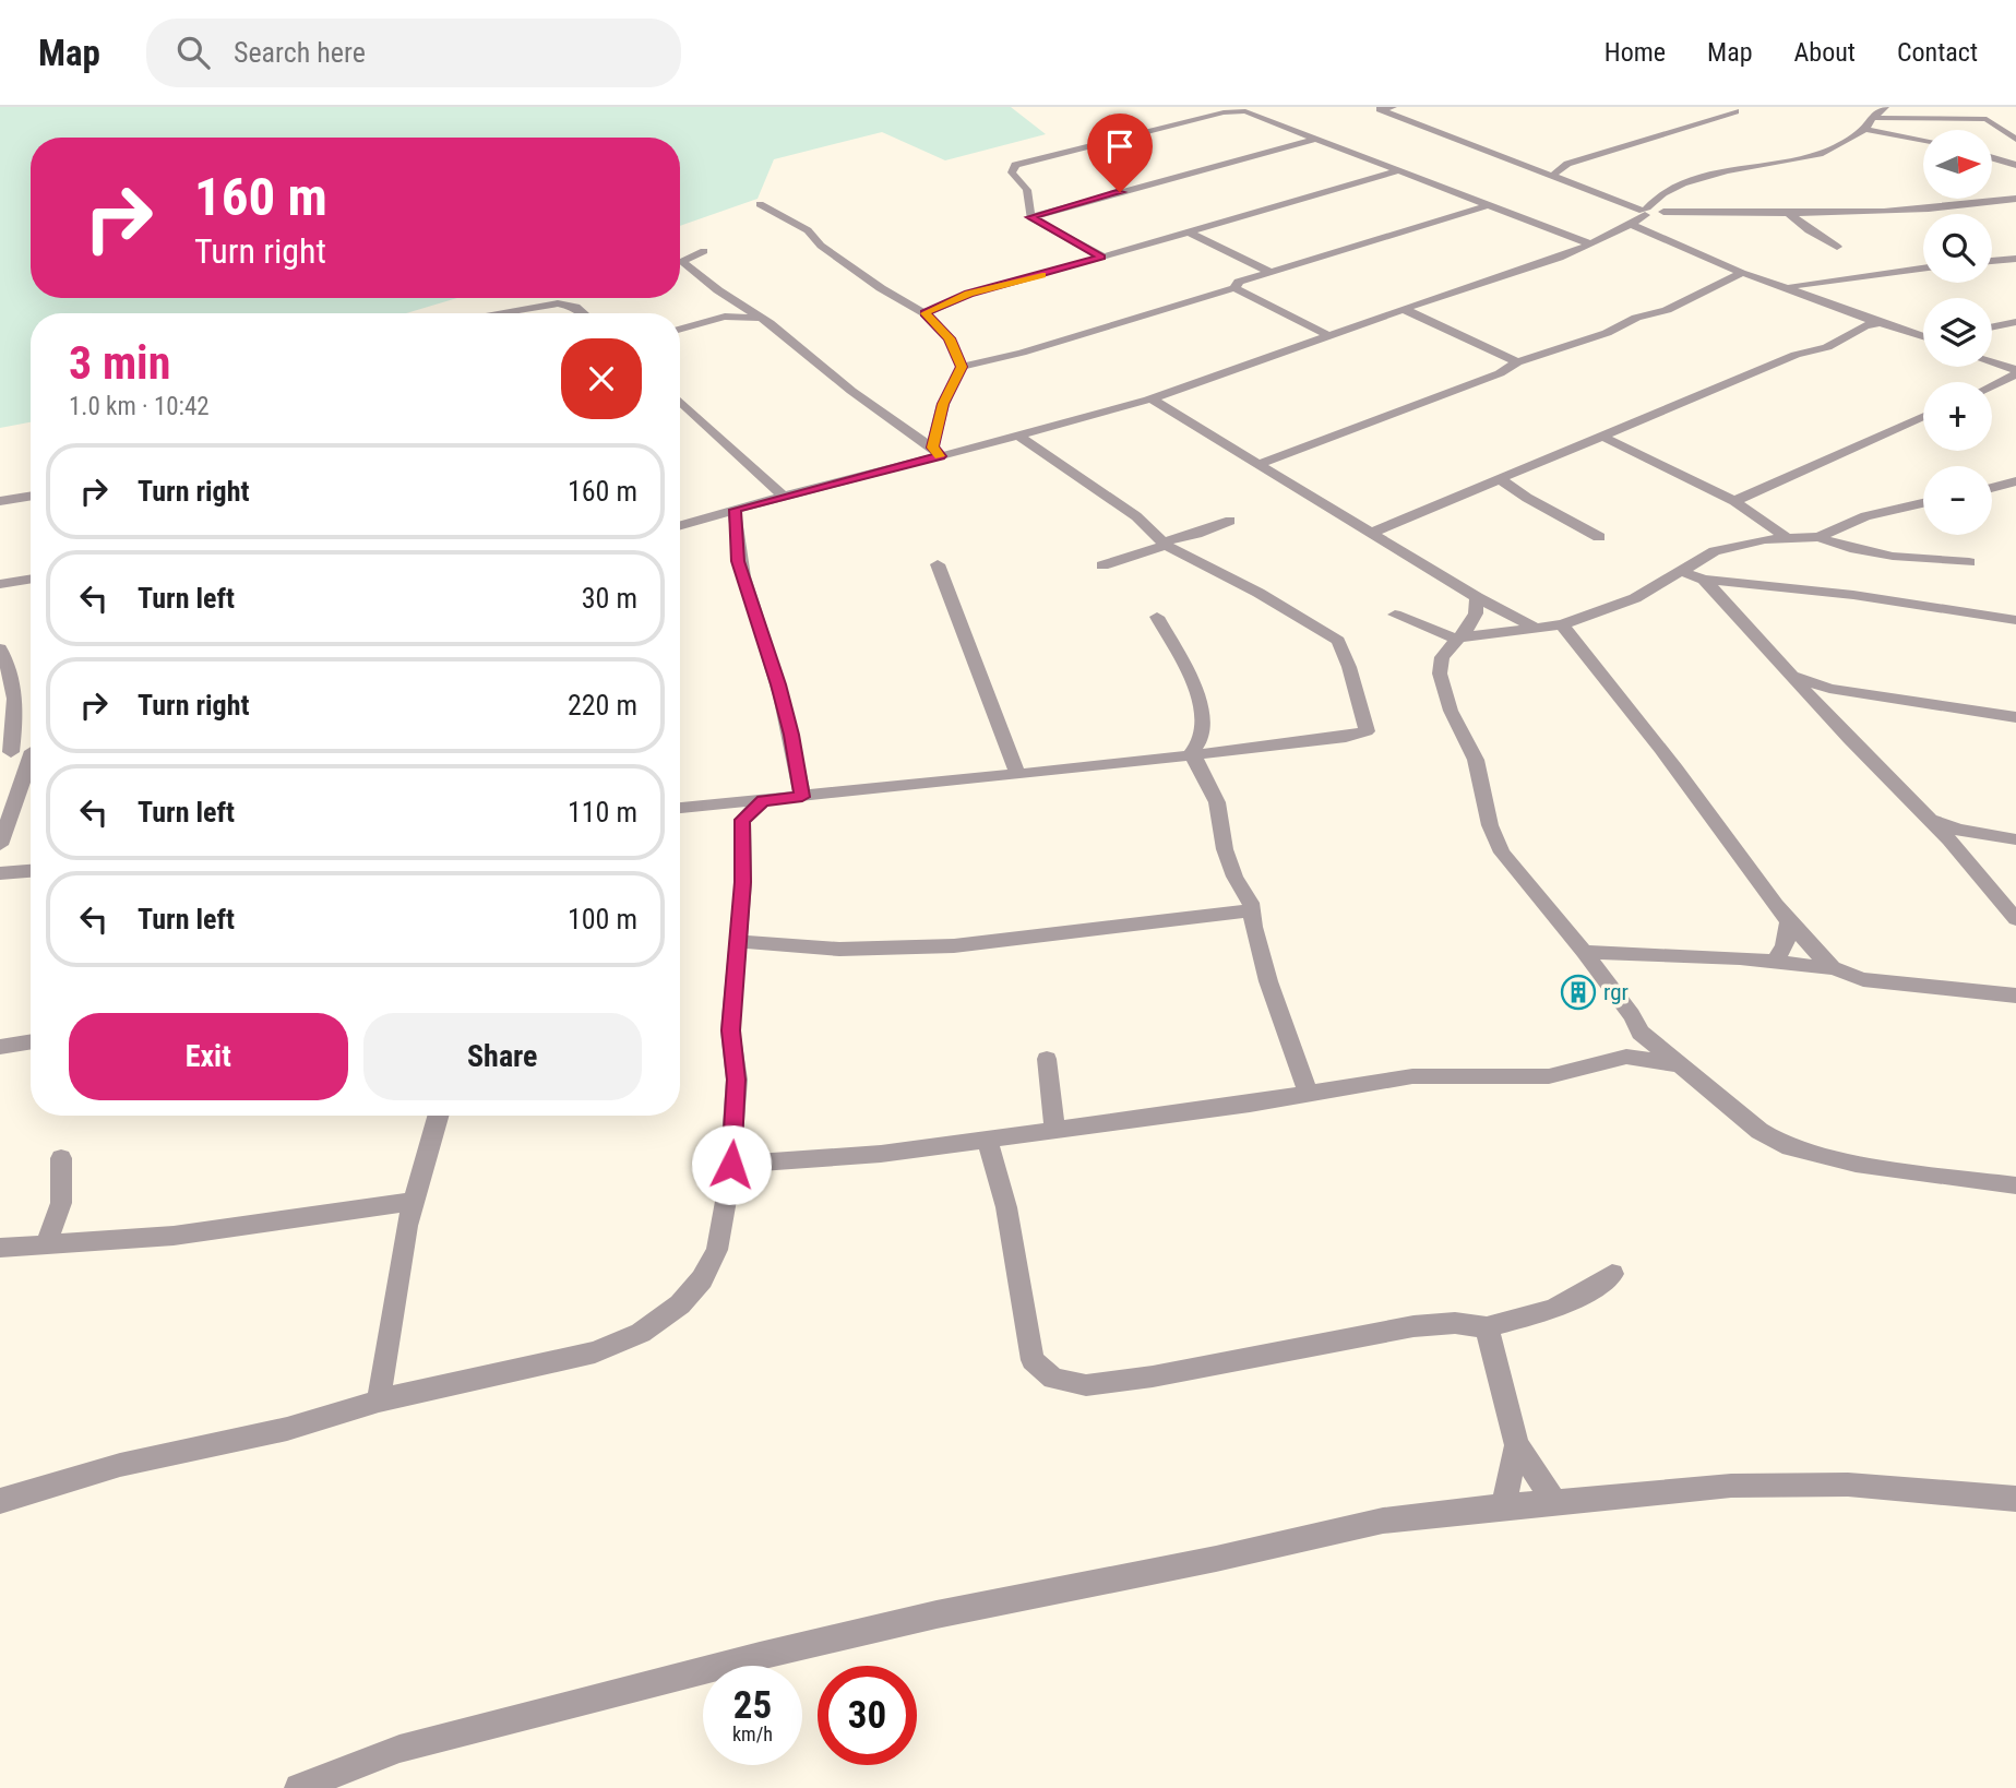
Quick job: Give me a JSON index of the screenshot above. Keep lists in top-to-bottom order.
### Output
{
  "places": {
    "building": ["rgr"]
  },
  "north": "right",
  "page": {
    "header": "Map",
    "search": "Search here",
    "nav": [
      "Home",
      "Map",
      "About",
      "Contact"
    ],
    "map_buttons": ["+", "−"],
    "turn": ["160 m", "Turn right"],
    "heading": ["3 min", "1.0 km · 10:42"],
    "list": [
      {
        "name": "Turn right",
        "value": "160 m"
      },
      {
        "name": "Turn left",
        "value": "30 m"
      },
      {
        "name": "Turn right",
        "value": "220 m"
      },
      {
        "name": "Turn left",
        "value": "110 m"
      },
      {
        "name": "Turn left",
        "value": "100 m"
      }
    ],
    "buttons": ["Exit", "Share"],
    "speed": "25 km/h",
    "limit": "30"
  }
}
